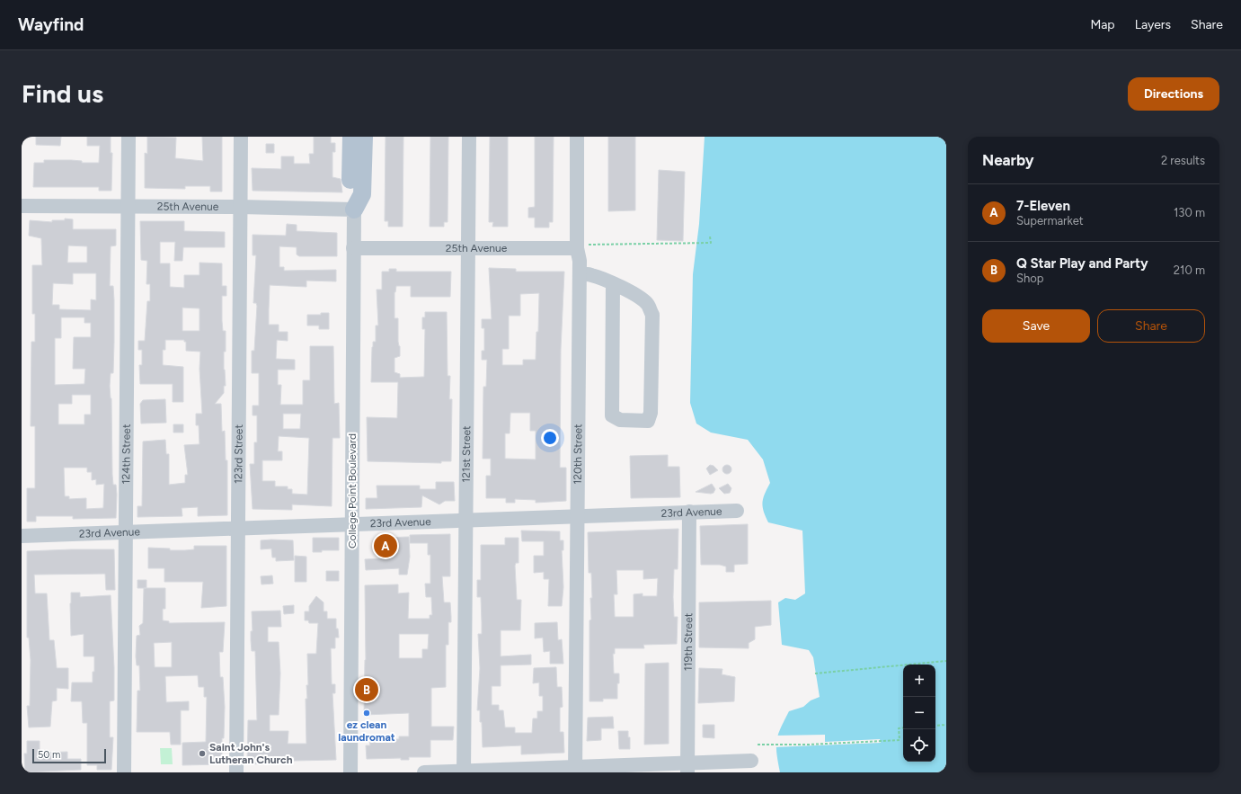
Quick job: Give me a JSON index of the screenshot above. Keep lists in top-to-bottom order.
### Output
{
  "streets": {
    "main road": ["College Point Boulevard"],
    "street": [
      "25th Avenue",
      "121st Street",
      "120th Street",
      "124th Street",
      "123rd Street",
      "23rd Avenue",
      "119th Street"
    ]
  },
  "crossings": [
    ["25th Avenue", "121st Street"],
    ["25th Avenue", "120th Street"],
    ["25th Avenue", "124th Street"],
    ["25th Avenue", "123rd Street"],
    ["25th Avenue", "College Point Boulevard"],
    ["121st Street", "23rd Avenue"],
    ["120th Street", "23rd Avenue"],
    ["124th Street", "23rd Avenue"],
    ["123rd Street", "23rd Avenue"],
    ["College Point Boulevard", "23rd Avenue"],
    ["23rd Avenue", "119th Street"]
  ],
  "places": ["ez clean laundromat", "Saint John's Lutheran Church"],
  "scale_bar": "50 m",
  "page": {
    "header": "Wayfind",
    "nav": ["Map", "Layers", "Share"],
    "buttons": [
      "Directions",
      ["Save", "Share"]
    ],
    "title": "Find us",
    "heading": ["Nearby", "2 results"],
    "list": [
      {
        "mark": "A",
        "name": "7-Eleven",
        "note": "Supermarket",
        "value": "130 m"
      },
      {
        "mark": "B",
        "name": "Q Star Play and Party",
        "note": "Shop",
        "value": "210 m"
      }
    ],
    "pins": ["A", "B"],
    "map_buttons": ["+", "−"],
    "scale": "50 m"
  }
}
